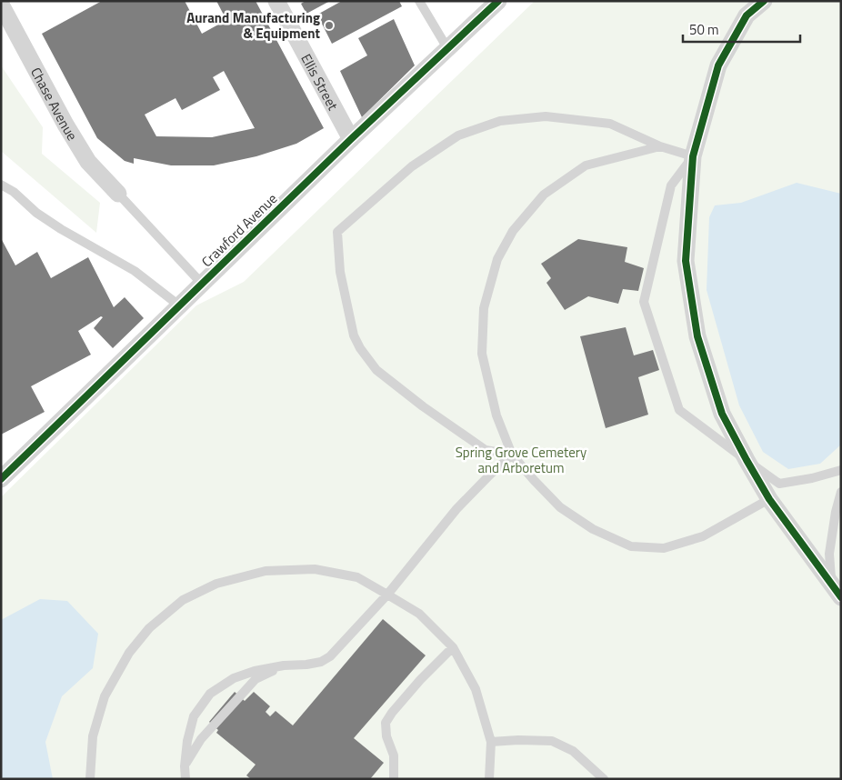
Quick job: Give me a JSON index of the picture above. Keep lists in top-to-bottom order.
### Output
{
  "streets": {
    "street": ["Ellis Street", "Chase Avenue", "Crawford Avenue"]
  },
  "crossings": [
    ["Ellis Street", "Crawford Avenue"]
  ],
  "parks": ["Spring Grove Cemetery and Arboretum"],
  "places": ["Aurand Manufacturing & Equipment"],
  "scale_bar": "50 m"
}
